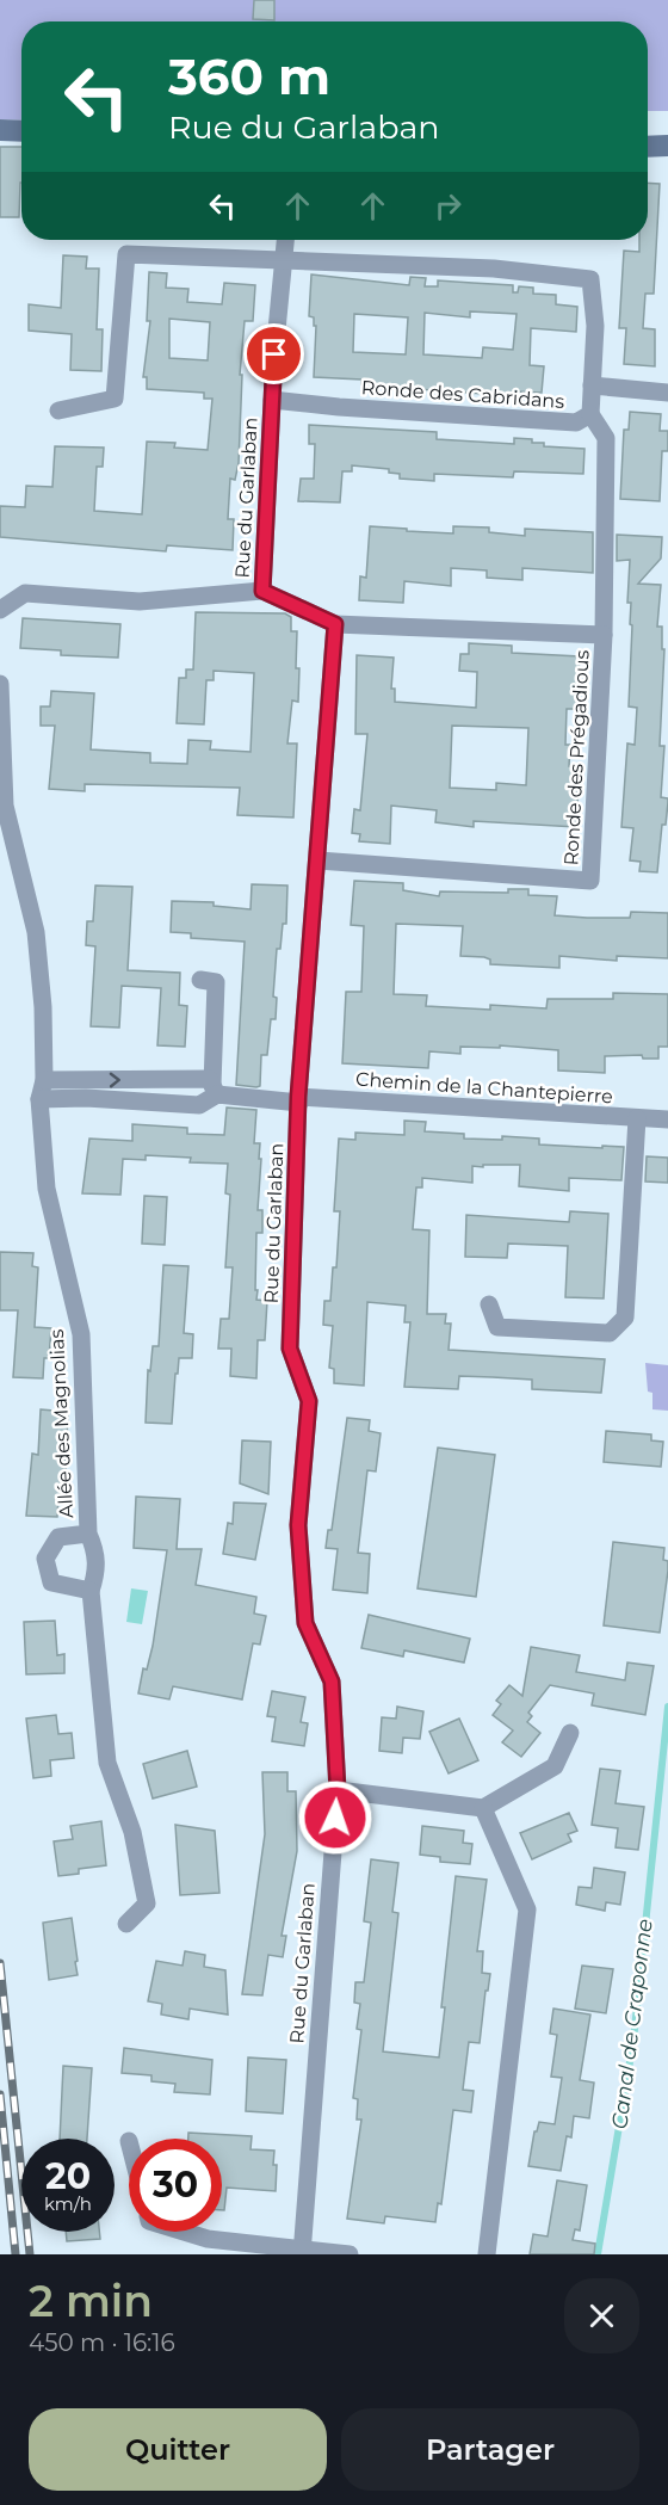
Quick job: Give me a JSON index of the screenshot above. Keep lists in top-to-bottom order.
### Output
{
  "streets": {
    "street": [
      "Ronde des Cabridans",
      "Rue du Garlaban",
      "Ronde des Prégadious",
      "Chemin de la Chantepierre",
      "Allée des Magnolias"
    ]
  },
  "crossings": [
    ["Ronde des Cabridans", "Rue du Garlaban"],
    ["Rue du Garlaban", "Ronde des Prégadious"],
    ["Rue du Garlaban", "Chemin de la Chantepierre"]
  ],
  "water": ["Canal de Craponne"],
  "page": {
    "turn": ["360 m", "Rue du Garlaban"],
    "speed": "20 km/h",
    "limit": "30",
    "heading": ["2 min", "450 m · 16:16"],
    "buttons": ["Quitter", "Partager"]
  }
}
